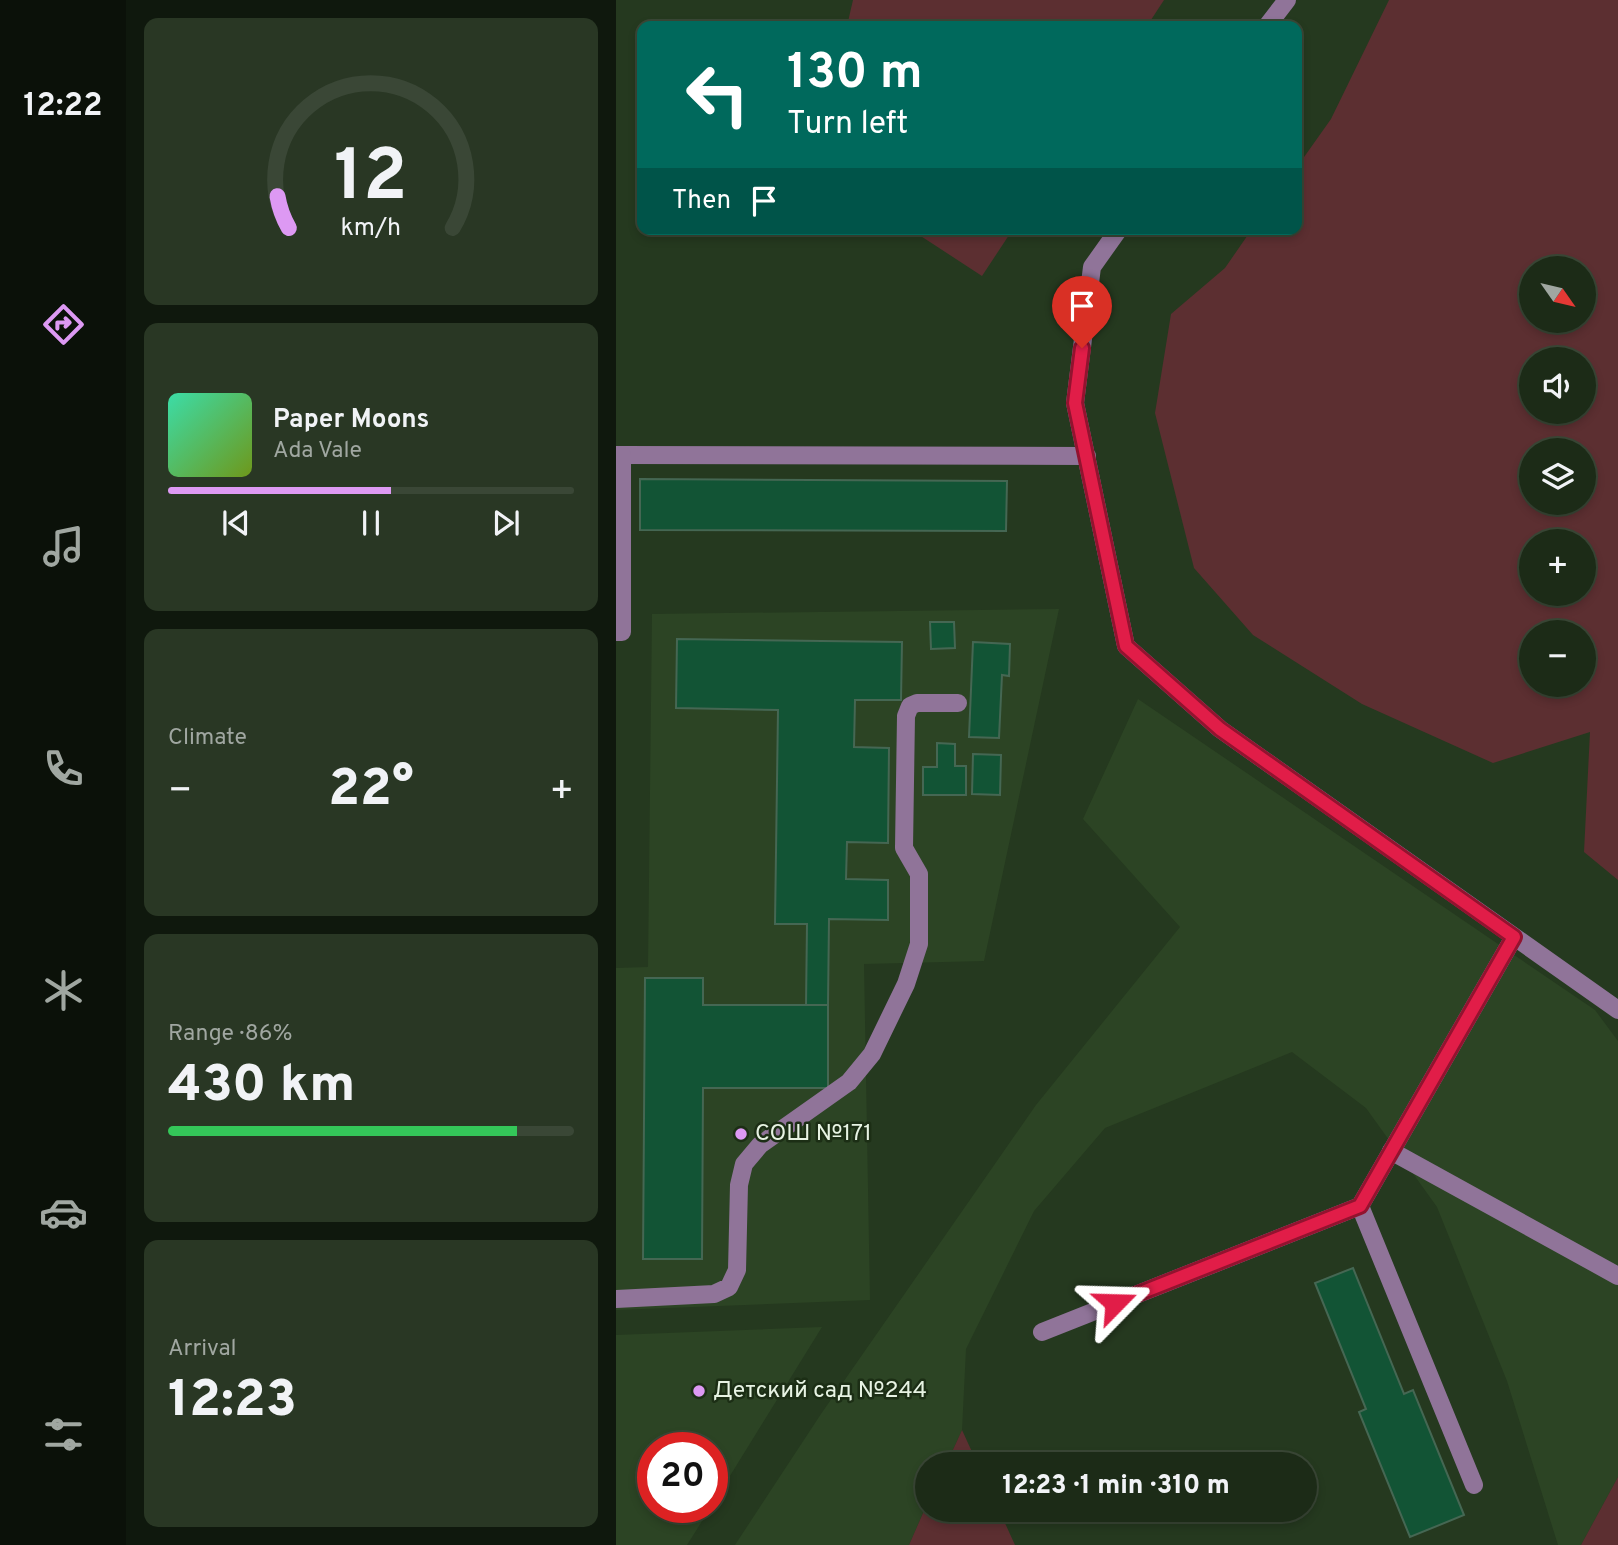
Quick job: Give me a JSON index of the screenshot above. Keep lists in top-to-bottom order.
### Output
{
  "places": ["СОШ №171", "Детский сад №244"],
  "north": "bottom right",
  "page": {
    "tabs": "12:22",
    "turn": ["130 m", "Turn left"],
    "then": "Then",
    "map_buttons": ["+", "−"],
    "song": ["Paper Moons", "Ada Vale"],
    "tile": [
      "Climate",
      ["Range · 86%", "430 km"],
      ["Arrival", "12:23"]
    ],
    "heat": ["−", "22°", "+"],
    "limit": "20",
    "trip": "12:23 · 1 min · 310 m",
    "gauge": ["12", "km/h"]
  }
}
